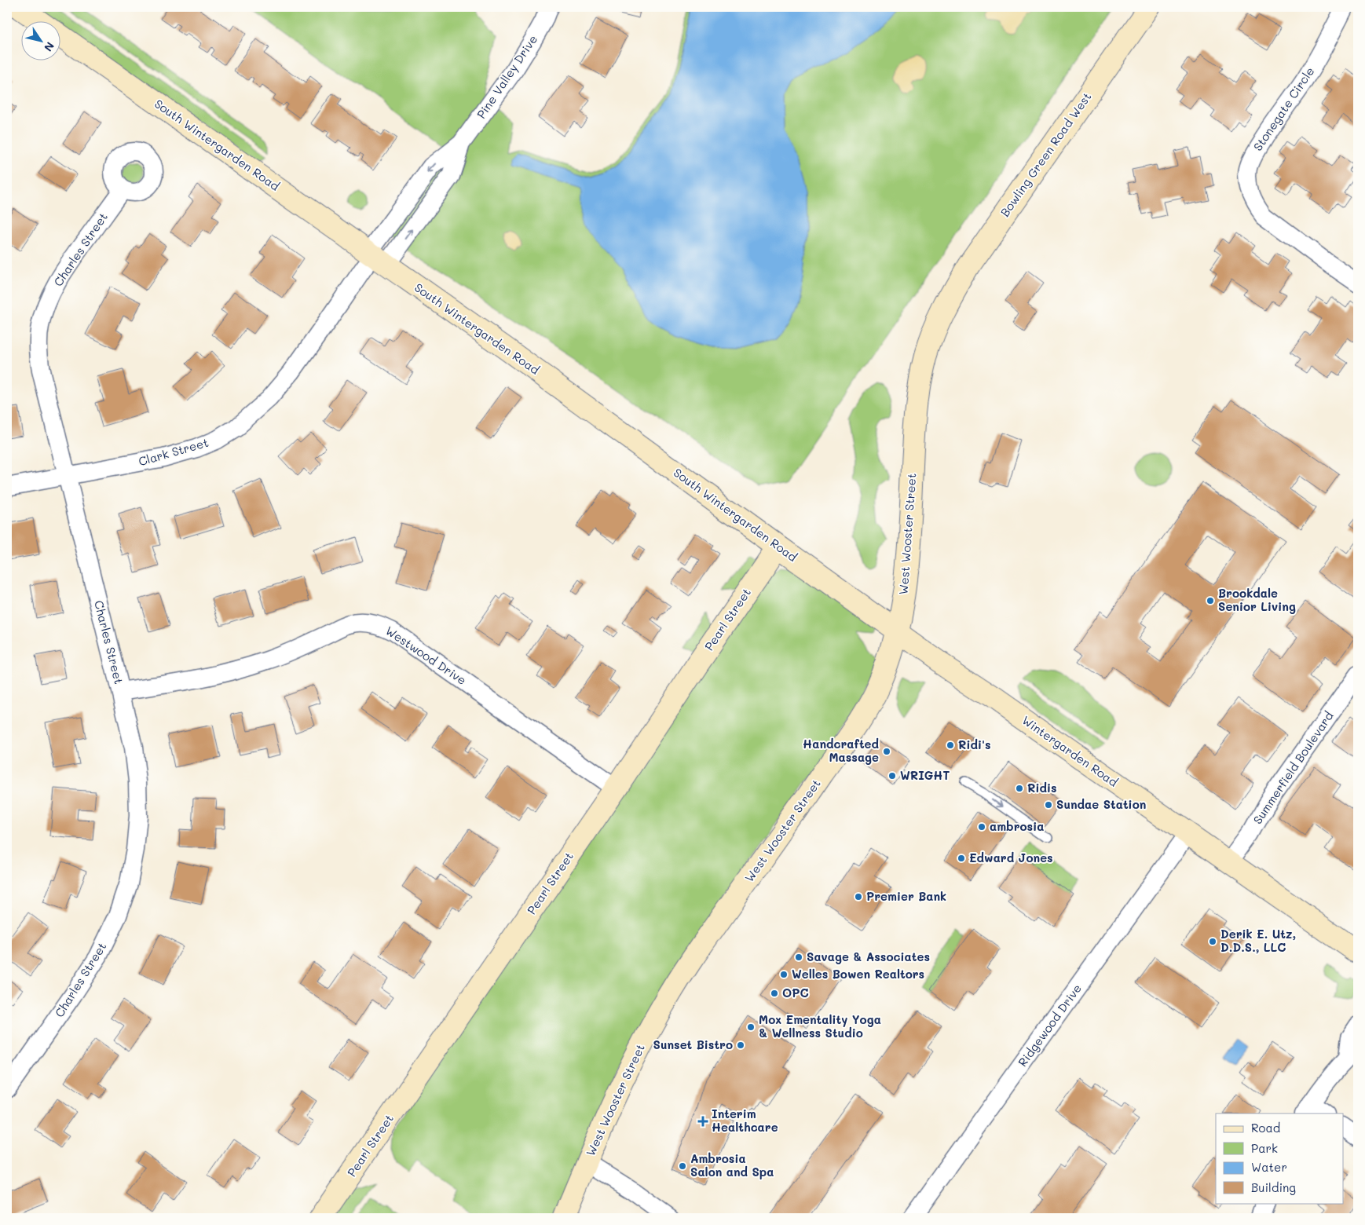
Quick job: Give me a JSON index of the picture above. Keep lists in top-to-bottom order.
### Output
{
  "streets": {
    "street": [
      "Pine Valley Drive",
      "Stonegate Circle",
      "South Wintergarden Road",
      "Bowling Green Road West",
      "Charles Street",
      "Clark Street",
      "West Wooster Street",
      "Pearl Street",
      "Westwood Drive",
      "Wintergarden Road",
      "Summerfield Boulevard",
      "Ridgewood Drive"
    ]
  },
  "crossings": [
    ["Pine Valley Drive", "South Wintergarden Road"],
    ["Pine Valley Drive", "Clark Street"],
    ["South Wintergarden Road", "Clark Street"],
    ["South Wintergarden Road", "West Wooster Street"],
    ["South Wintergarden Road", "Pearl Street"],
    ["South Wintergarden Road", "Wintergarden Road"],
    ["Bowling Green Road West", "West Wooster Street"],
    ["Charles Street", "Clark Street"],
    ["Charles Street", "Westwood Drive"],
    ["West Wooster Street", "Wintergarden Road"],
    ["Pearl Street", "Westwood Drive"],
    ["Wintergarden Road", "Summerfield Boulevard"],
    ["Wintergarden Road", "Ridgewood Drive"]
  ],
  "places": {
    "other": [
      "Brookdale Senior Living",
      "Ridi's",
      "Handcrafted Massage",
      "WRIGHT",
      "Ridis",
      "Sundae Station",
      "ambrosia",
      "Edward Jones",
      "Premier Bank",
      "Derik E. Utz, D.D.S., LLC",
      "Savage & Associates",
      "Welles Bowen Realtors",
      "OPC",
      "Mox Ementality Yoga & Wellness Studio",
      "Sunset Bistro",
      "Ambrosia Salon and Spa"
    ],
    "health": ["Interim Healthcare"]
  },
  "legend": [
    "Road",
    "Park",
    "Water",
    "Building"
  ],
  "north": "bottom right"
}
